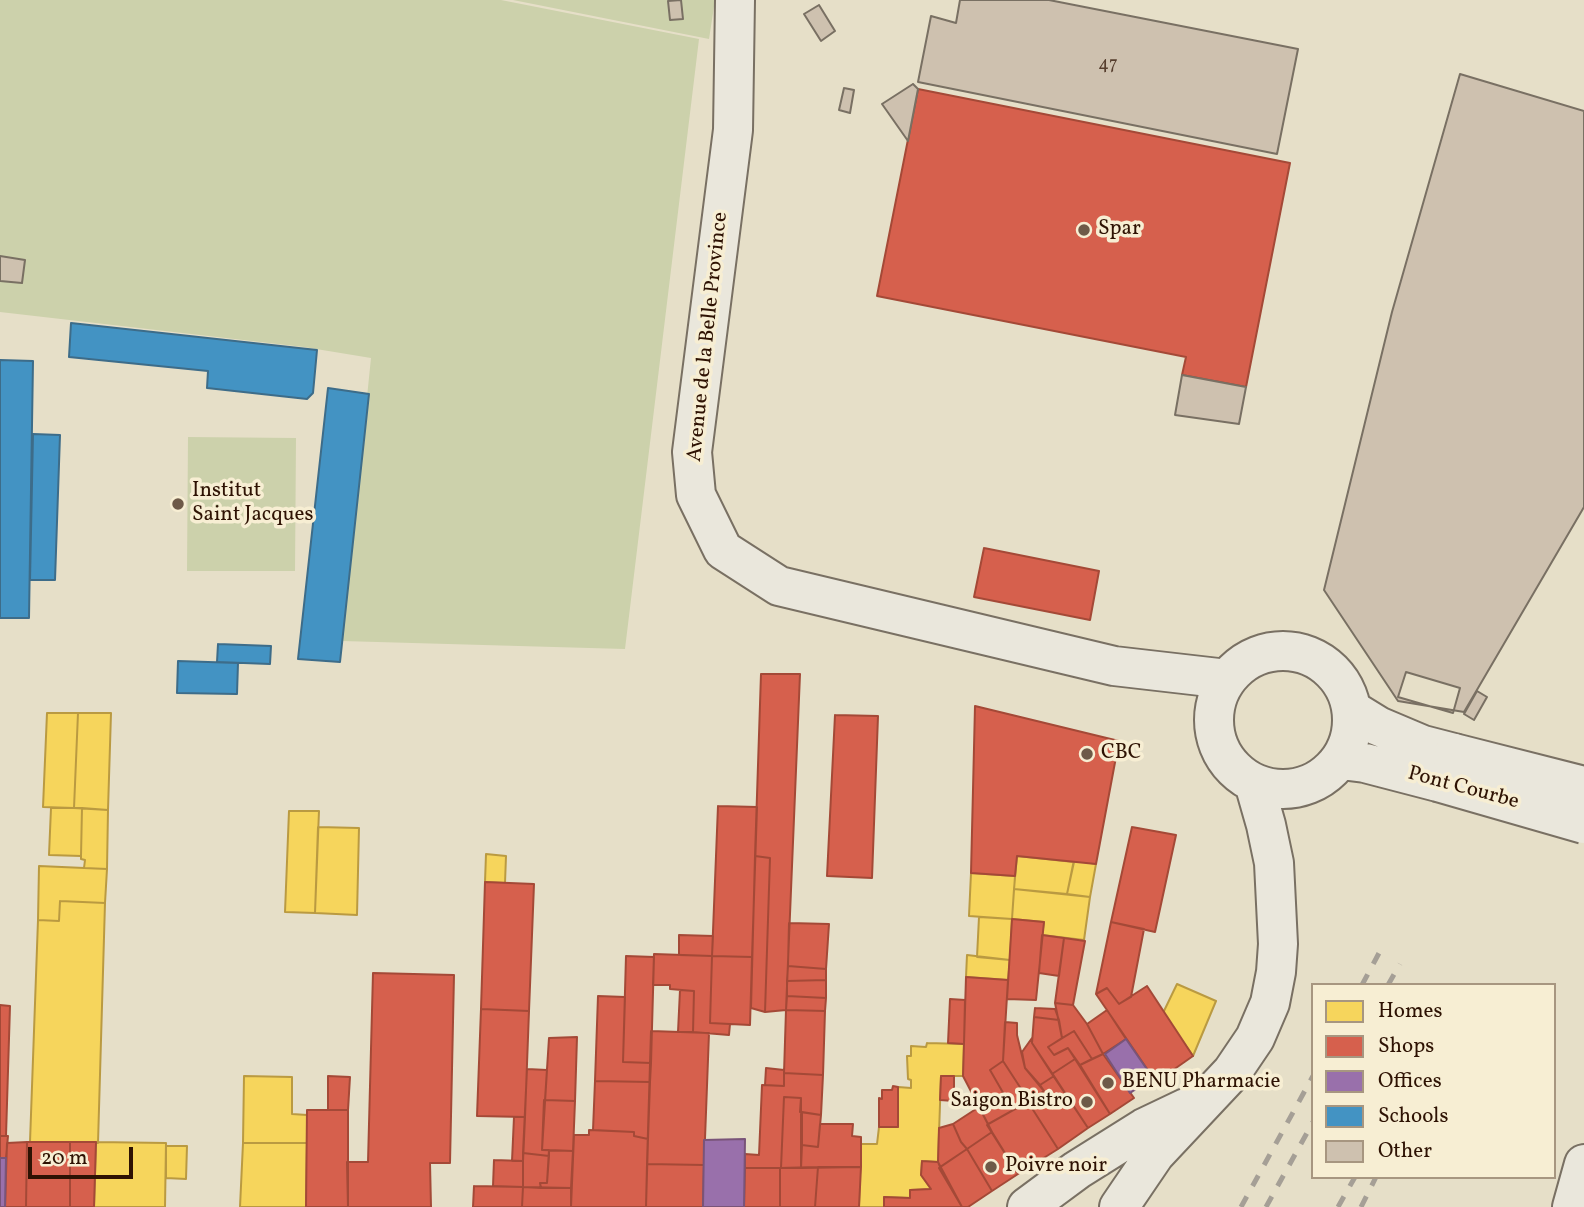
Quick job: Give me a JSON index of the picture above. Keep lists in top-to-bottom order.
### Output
{
  "streets": {
    "main road": ["Avenue de la Belle Province", "Pont Courbe"]
  },
  "crossings": [
    ["Avenue de la Belle Province", "Pont Courbe"]
  ],
  "places": [
    "Spar",
    "Institut Saint Jacques",
    "CBC",
    "BENU Pharmacie",
    "Saigon Bistro",
    "Poivre noir"
  ],
  "house_numbers": ["47"],
  "legend": [
    "Homes",
    "Shops",
    "Offices",
    "Schools",
    "Other"
  ],
  "scale_bar": "20 m"
}
